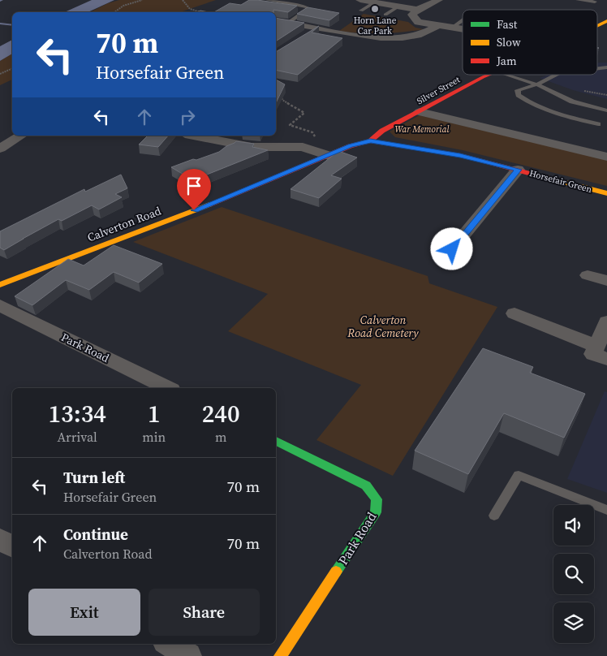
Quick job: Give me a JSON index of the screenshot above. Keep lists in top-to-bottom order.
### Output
{
  "streets": {
    "street": [
      "Silver Street",
      "Horsefair Green",
      "Calverton Road",
      "Park Road"
    ]
  },
  "crossings": [
    ["Silver Street", "Horsefair Green"],
    ["Silver Street", "Calverton Road"],
    ["Horsefair Green", "Calverton Road"]
  ],
  "parks": ["War Memorial", "Calverton Road Cemetery"],
  "places": ["Horn Lane Car Park"],
  "legend": ["Fast", "Slow", "Jam"],
  "page": {
    "turn": ["70 m", "Horsefair Green"],
    "eta": [
      "13:34",
      "Arrival",
      "1",
      "min",
      "240",
      "m"
    ],
    "list": [
      {
        "name": "Turn left",
        "note": "Horsefair Green",
        "value": "70 m"
      },
      {
        "name": "Continue",
        "note": "Calverton Road",
        "value": "70 m"
      }
    ],
    "buttons": ["Exit", "Share"]
  }
}
